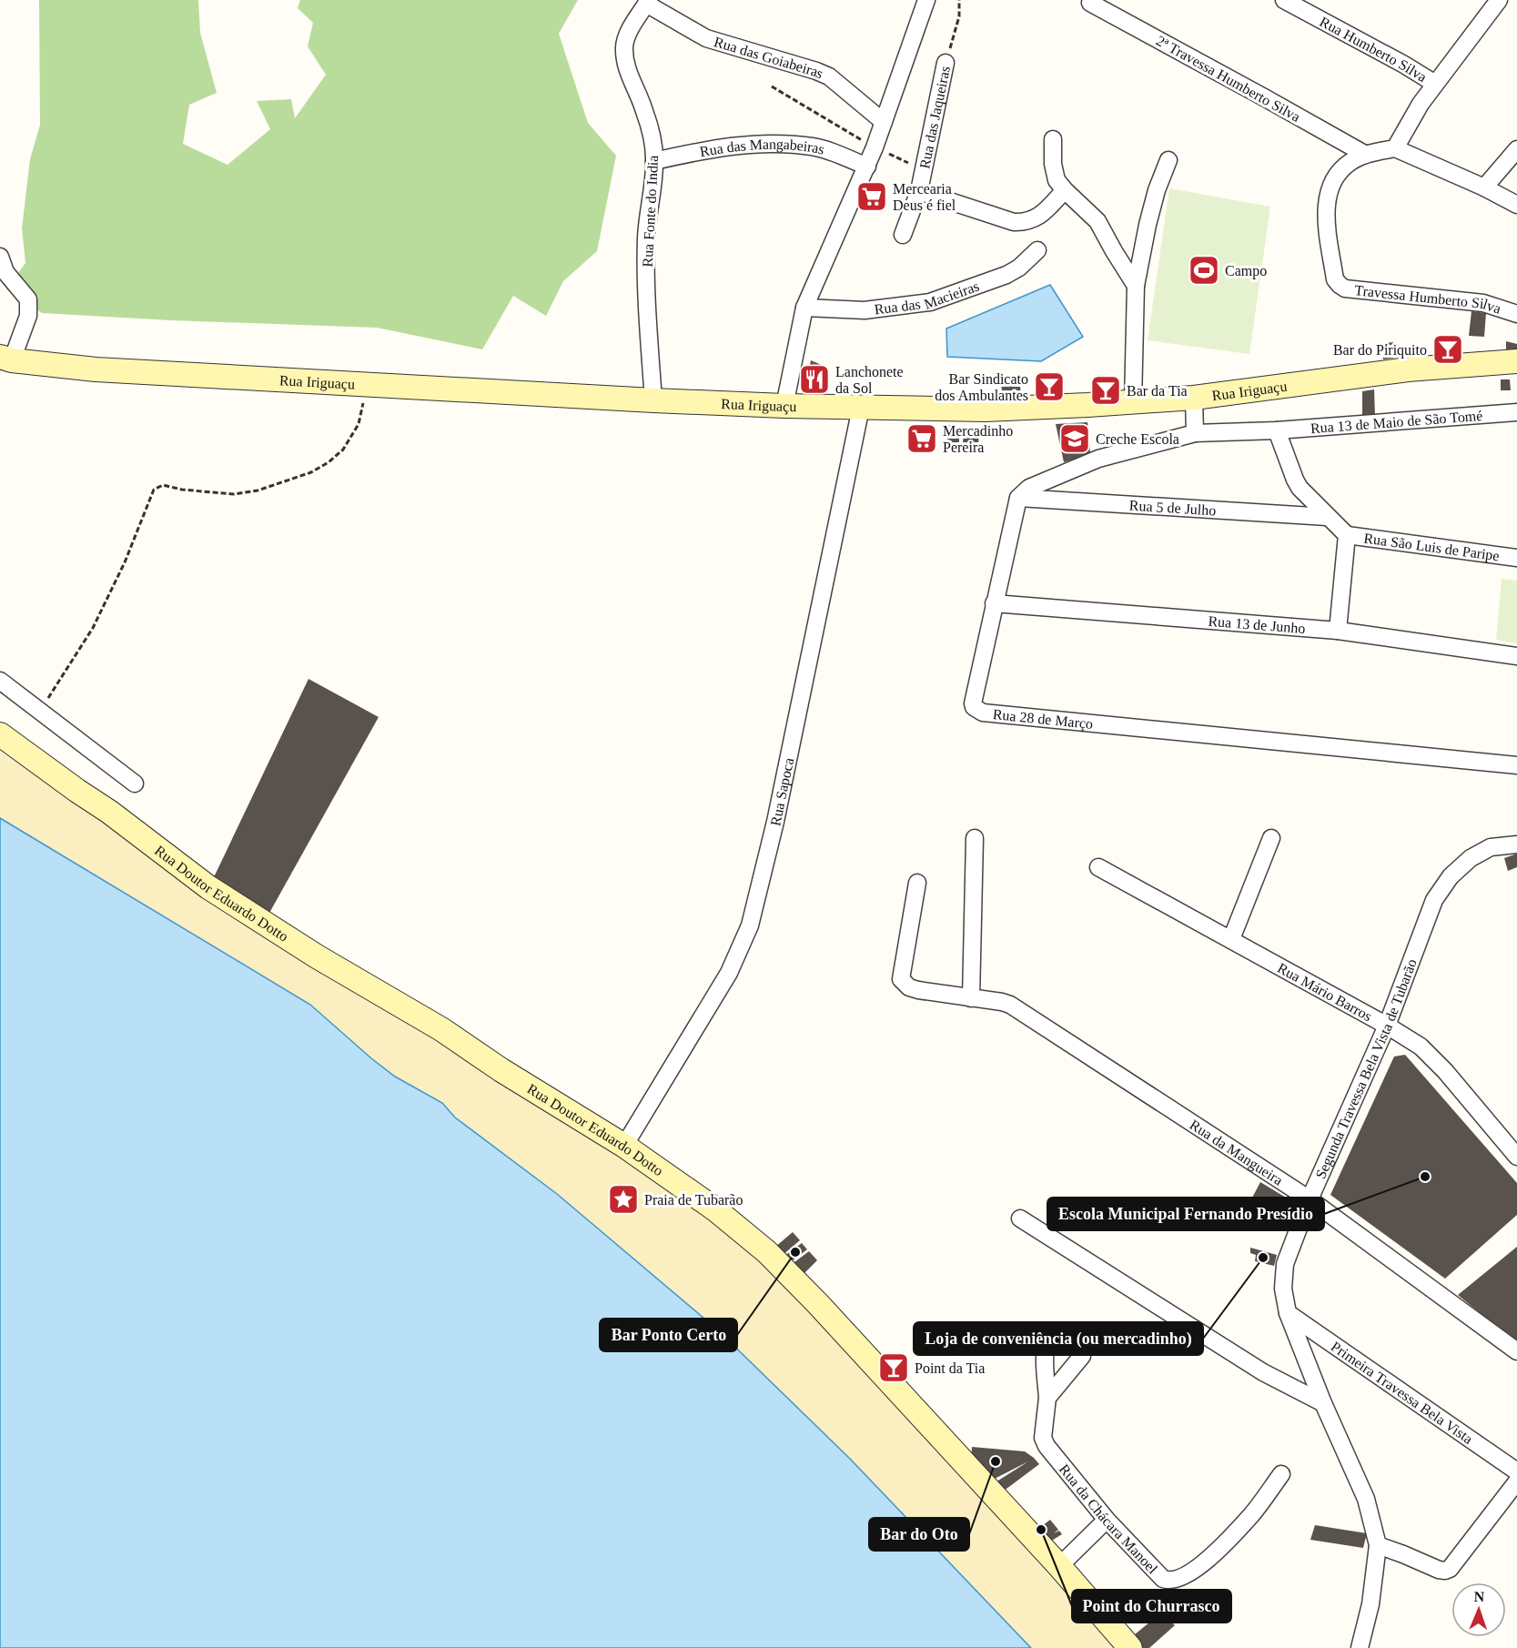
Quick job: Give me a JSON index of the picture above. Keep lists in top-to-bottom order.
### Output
{
  "streets": {
    "main road": ["Rua Iriguaçu", "Rua Doutor Eduardo Dotto"],
    "street": [
      "Rua Humberto Silva",
      "Rua das Goiabeiras",
      "2ª Travessa Humberto Silva",
      "Rua das Jaqueiras",
      "Rua das Mangabeiras",
      "Rua Fonte do India",
      "Rua das Macieiras",
      "Travessa Humberto Silva",
      "Rua 13 de Maio de São Tomé",
      "Rua 5 de Julho",
      "Rua São Luis de Paripe",
      "Rua 13 de Junho",
      "Rua 28 de Março",
      "Rua Sapoca",
      "Rua Mário Barros",
      "Segunda Travessa Bela Vista de Tubarão",
      "Rua da Mangueira",
      "Primeira Travessa Bela Vista",
      "Rua da Chácara Manoel"
    ]
  },
  "crossings": [
    ["Rua das Goiabeiras", "Rua Fonte do India"],
    ["2ª Travessa Humberto Silva", "Travessa Humberto Silva"],
    ["Rua das Jaqueiras", "Rua das Mangabeiras"],
    ["Rua das Mangabeiras", "Rua Fonte do India"],
    ["Rua Fonte do India", "Rua Iriguaçu"],
    ["Rua Iriguaçu", "Rua Sapoca"],
    ["Rua 5 de Julho", "Rua 28 de Março"],
    ["Rua 13 de Junho", "Rua 28 de Março"],
    ["Rua Sapoca", "Rua Doutor Eduardo Dotto"],
    ["Rua Mário Barros", "Segunda Travessa Bela Vista de Tubarão"],
    ["Segunda Travessa Bela Vista de Tubarão", "Rua da Mangueira"],
    ["Segunda Travessa Bela Vista de Tubarão", "Primeira Travessa Bela Vista"]
  ],
  "places": {
    "supermarket": ["Mercearia Deus é fiel", "Mercadinho Pereira"],
    "sports": ["Campo"],
    "bar": [
      "Bar do Piriquito",
      "Bar Sindicato dos Ambulantes",
      "Bar da Tia",
      "Point da Tia"
    ],
    "restaurant": ["Lanchonete da Sol"],
    "school or university": ["Creche Escola"],
    "other": [
      "Escola Municipal Fernando Presídio",
      "Bar Ponto Certo",
      "Loja de conveniência (ou mercadinho)",
      "Bar do Oto",
      "Point do Churrasco"
    ],
    "place": ["Praia de Tubarão"]
  },
  "north": "top"
}
